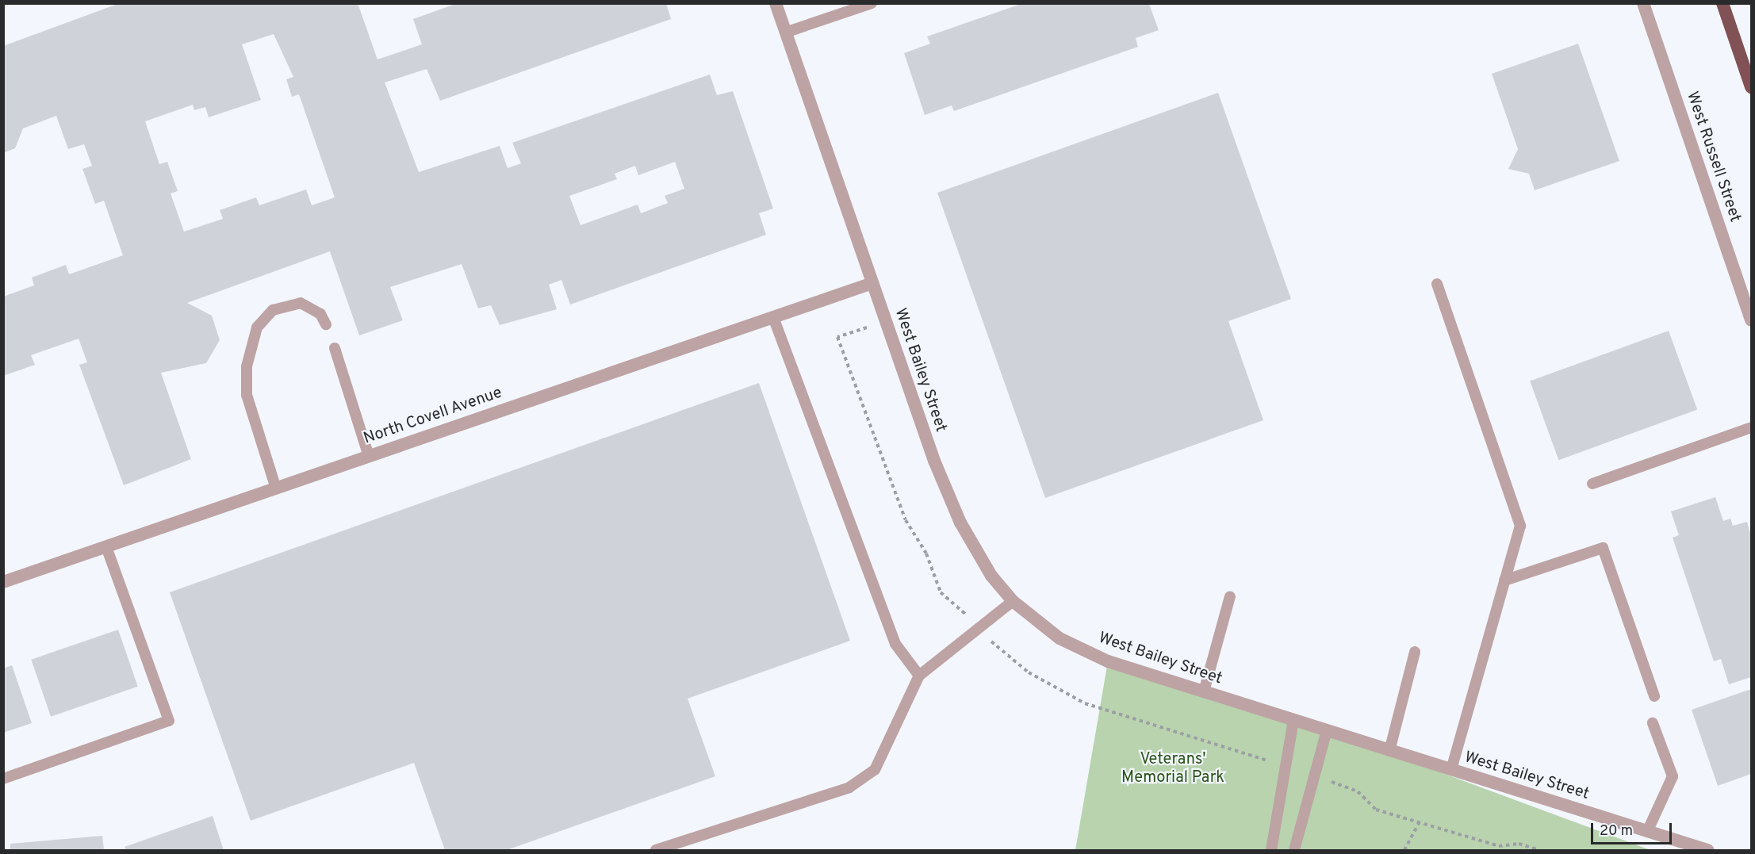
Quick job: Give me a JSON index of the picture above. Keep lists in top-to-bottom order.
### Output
{
  "streets": {
    "street": ["West Russell Street", "West Bailey Street", "North Covell Avenue"]
  },
  "crossings": [
    ["West Bailey Street", "North Covell Avenue"]
  ],
  "parks": ["Veterans' Memorial Park"],
  "scale_bar": "20 m"
}
